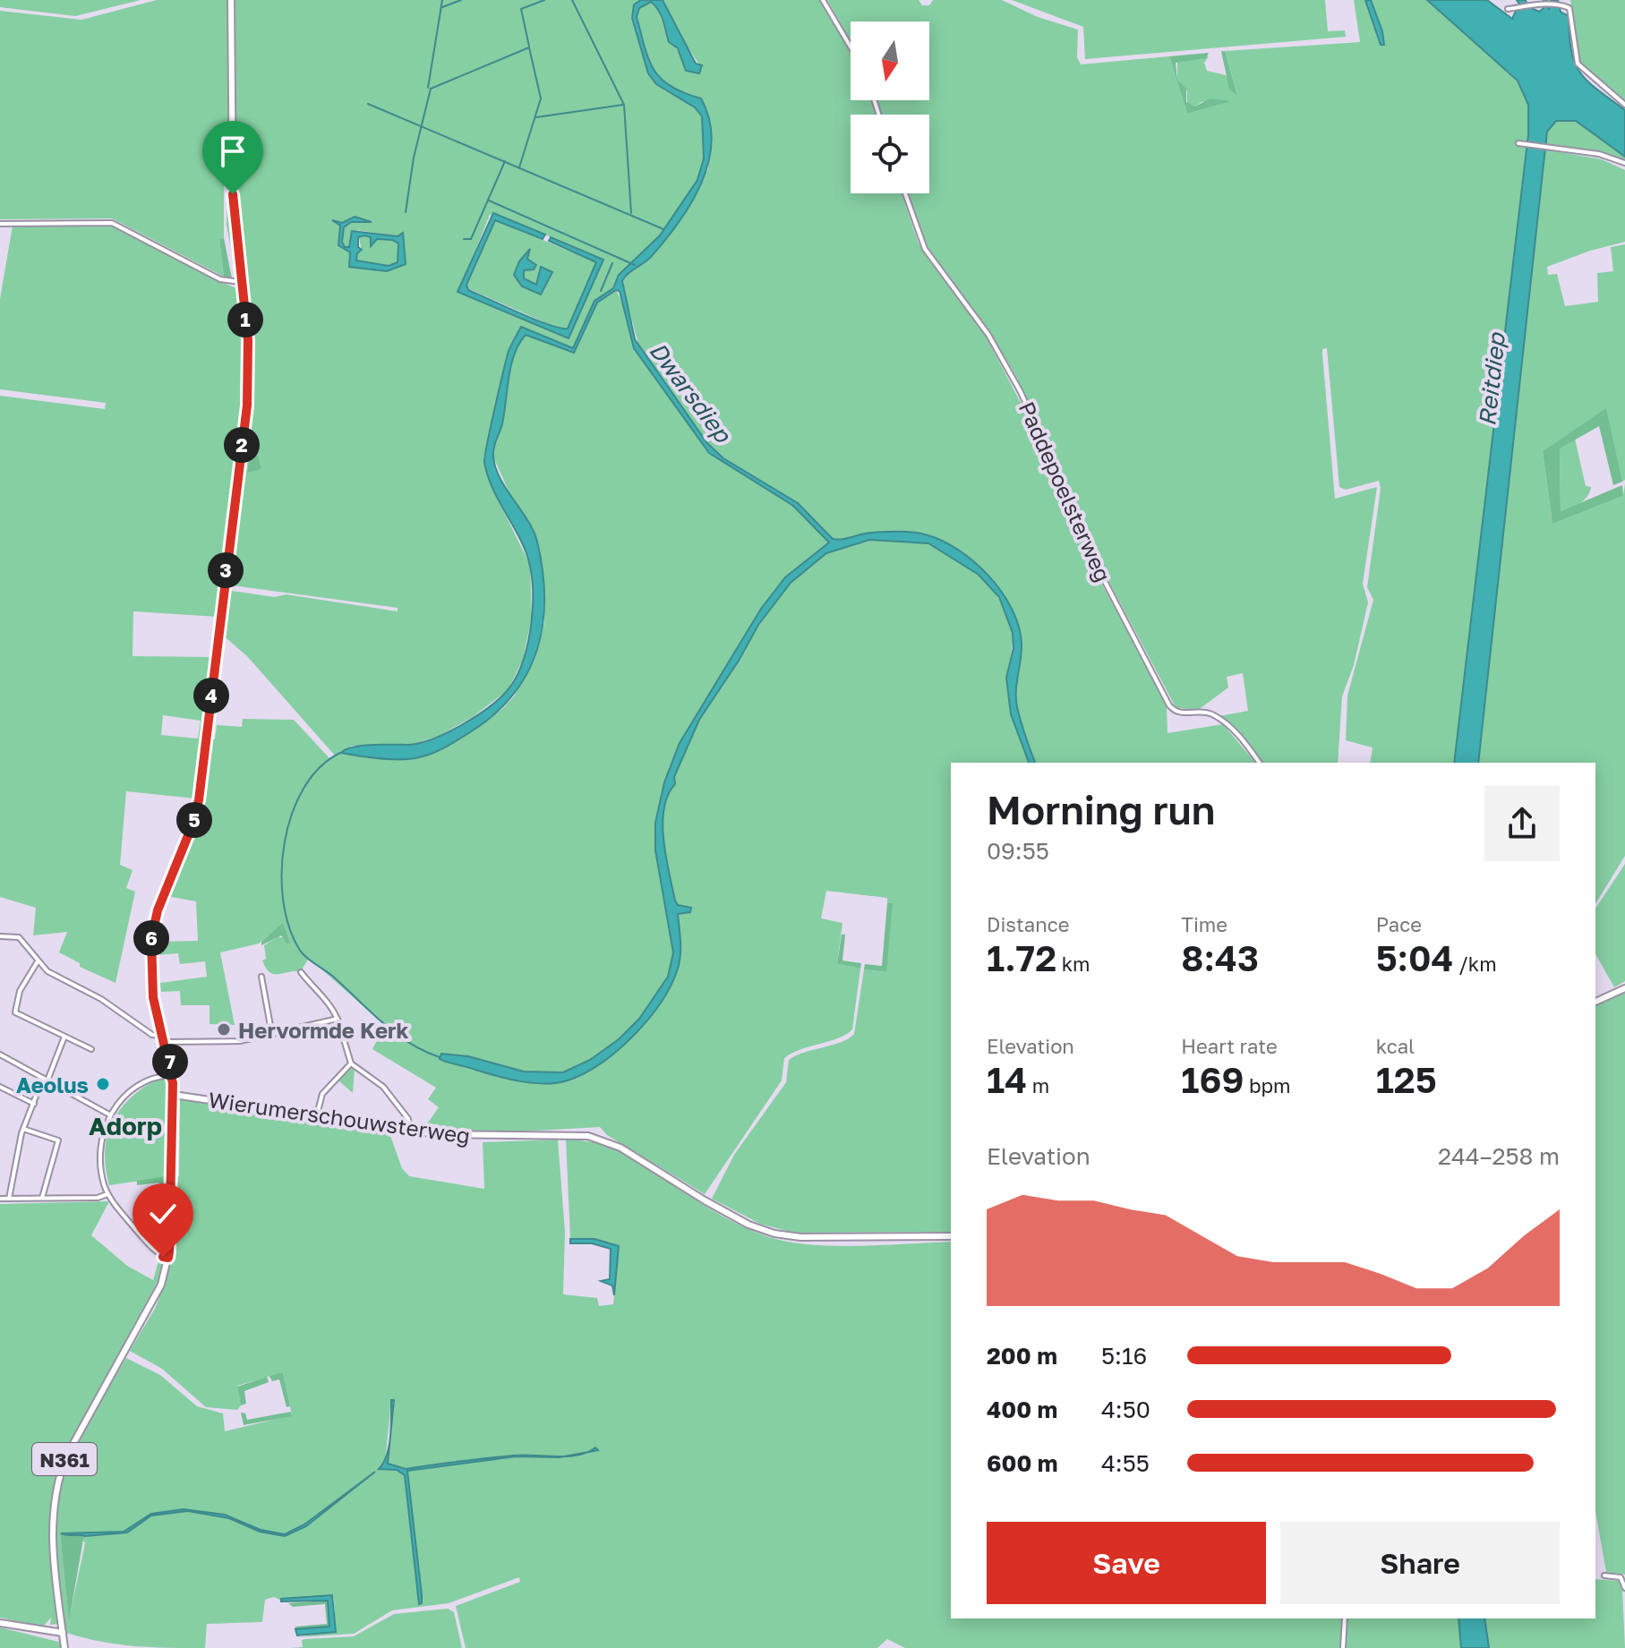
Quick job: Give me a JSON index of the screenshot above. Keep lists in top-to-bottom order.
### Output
{
  "streets": {
    "main road": ["Wierumerschouwsterweg", "N361"],
    "street": ["Paddepoelsterweg"]
  },
  "crossings": [
    ["Wierumerschouwsterweg", "N361"]
  ],
  "districts": ["Adorp"],
  "water": ["Reitdiep", "Dwarsdiep"],
  "places": ["Hervormde Kerk", "Aeolus"],
  "north": "bottom",
  "page": {
    "pins": [
      "1",
      "2",
      "3",
      "4",
      "5",
      "6",
      "7"
    ],
    "heading": ["Morning run", "09:55"],
    "stats": [
      ["Distance", "1.72 km"],
      ["Time", "8:43"],
      ["Pace", "5:04 /km"],
      ["Elevation", "14 m"],
      ["Heart rate", "169 bpm"],
      ["kcal", "125"]
    ],
    "chart": ["Elevation", "244–258 m"],
    "list": [
      {
        "name": "200 m",
        "note": "5:16"
      },
      {
        "name": "400 m",
        "note": "4:50"
      },
      {
        "name": "600 m",
        "note": "4:55"
      }
    ],
    "buttons": ["Save", "Share"]
  }
}
